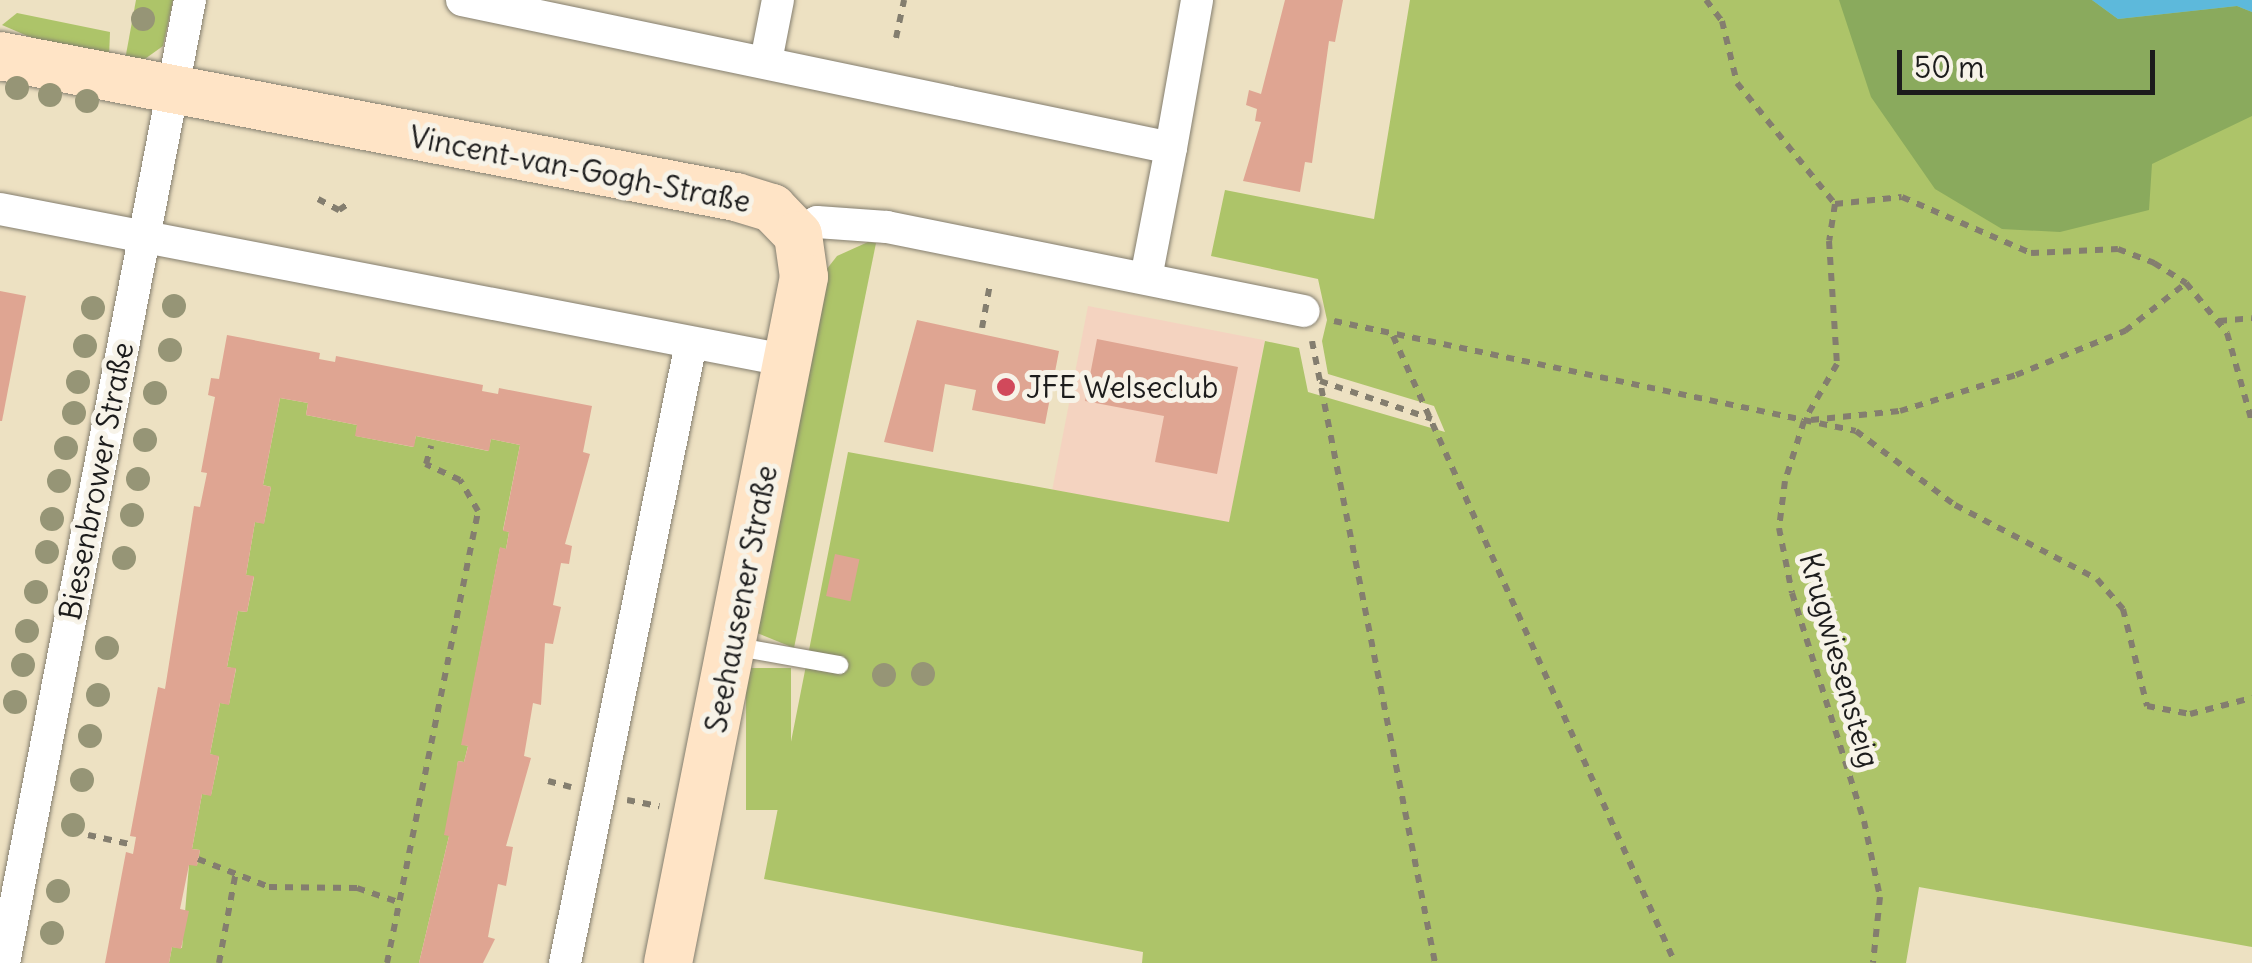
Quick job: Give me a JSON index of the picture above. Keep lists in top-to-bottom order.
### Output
{
  "streets": {
    "street": ["Vincent-van-Gogh-Straße", "Biesenbrower Straße", "Seehausener Straße"],
    "path": ["Krugwiesensteig"]
  },
  "crossings": [
    ["Vincent-van-Gogh-Straße", "Biesenbrower Straße"],
    ["Vincent-van-Gogh-Straße", "Seehausener Straße"]
  ],
  "places": ["JFE Welseclub"],
  "scale_bar": "50 m"
}
